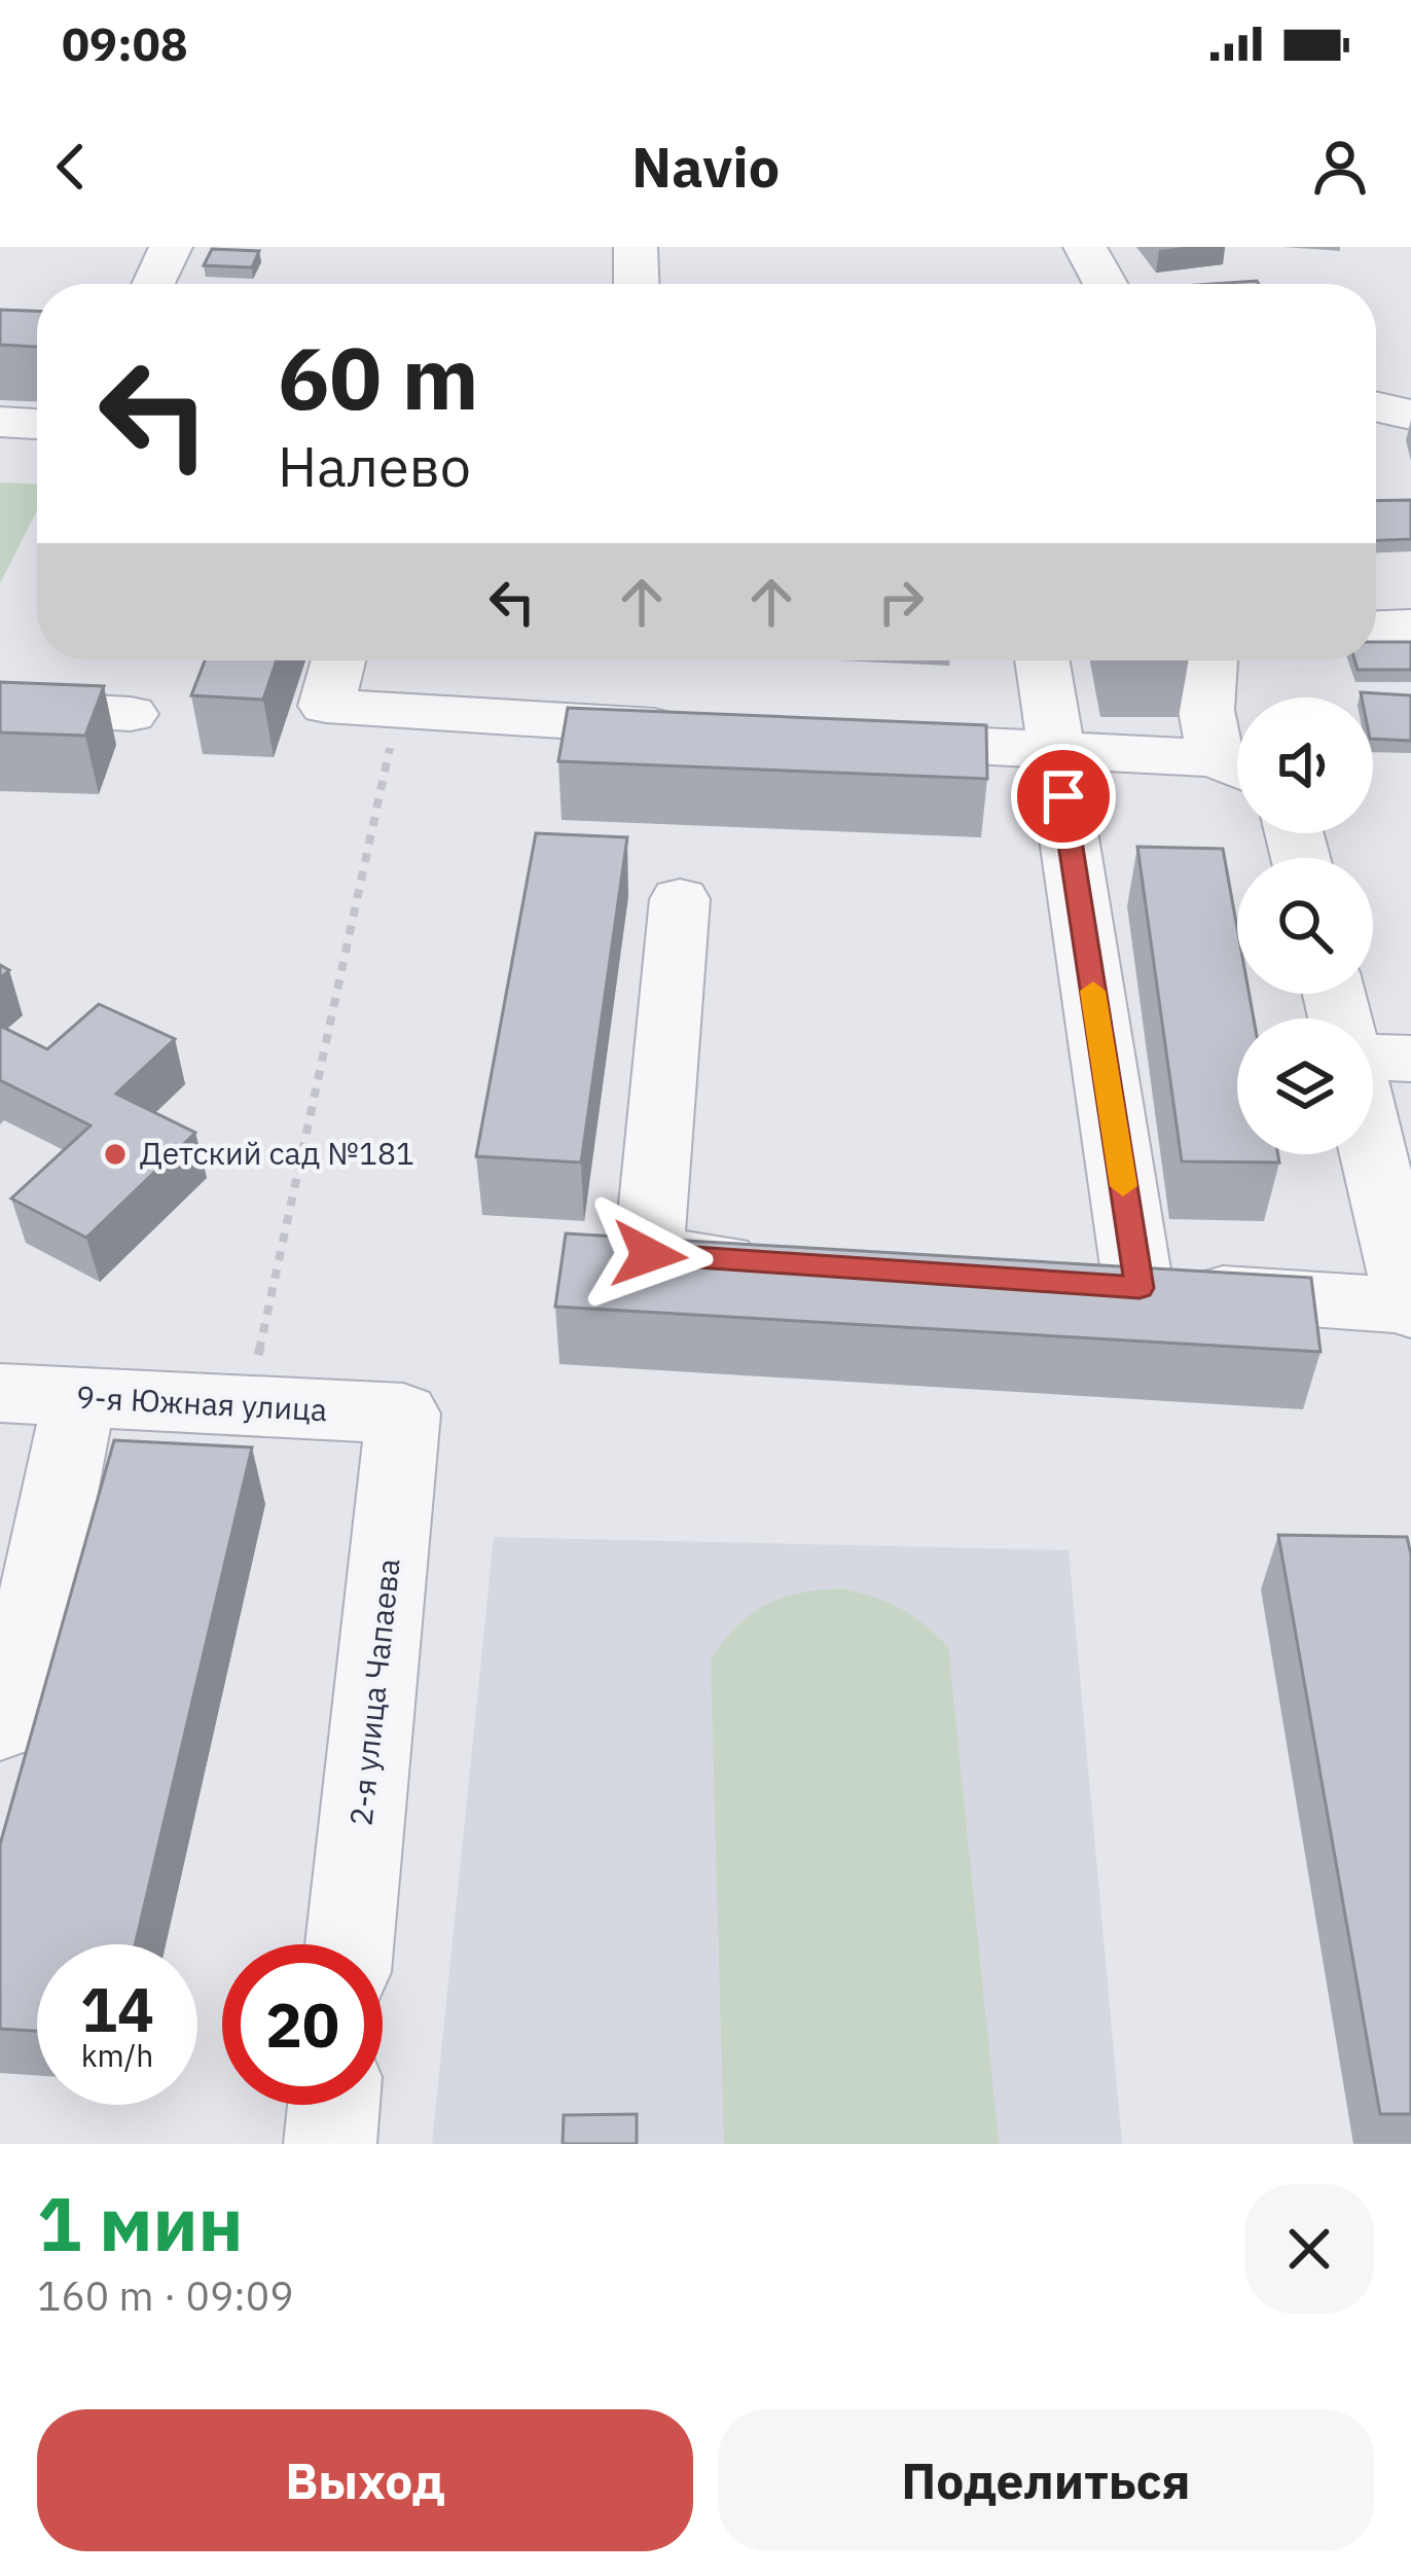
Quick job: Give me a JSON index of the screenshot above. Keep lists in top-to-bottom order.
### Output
{
  "streets": {
    "street": ["9-я Южная улица", "2-я улица Чапаева"]
  },
  "crossings": [
    ["9-я Южная улица", "2-я улица Чапаева"]
  ],
  "places": ["Детский сад №181"],
  "page": {
    "status": "09:08",
    "header": "Navio",
    "turn": ["60 m", "Налево"],
    "speed": "14 km/h",
    "limit": "20",
    "heading": ["1 мин", "160 m · 09:09"],
    "buttons": ["Выход", "Поделиться"]
  }
}
